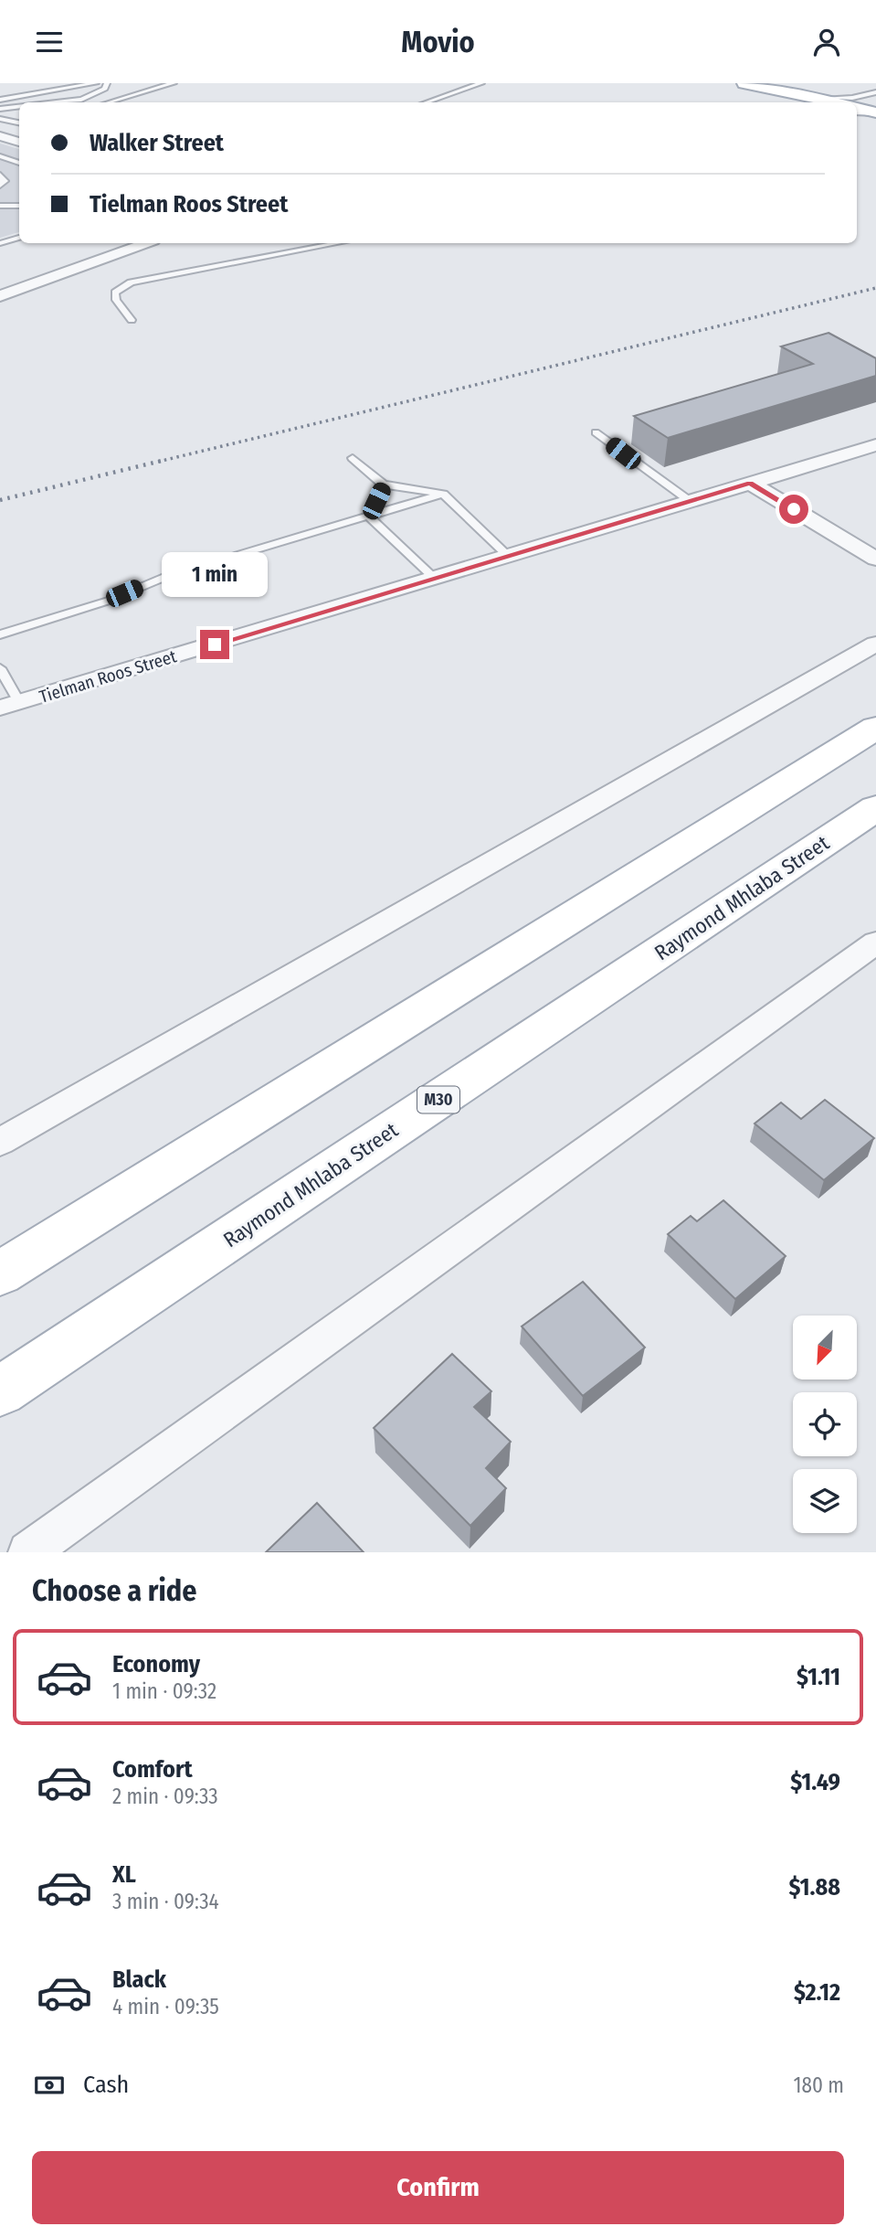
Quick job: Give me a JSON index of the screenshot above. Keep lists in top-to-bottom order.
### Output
{
  "streets": {
    "main road": ["Raymond Mhlaba Street", "M30"],
    "street": ["Tielman Roos Street"]
  },
  "north": "bottom left",
  "page": {
    "header": "Movio",
    "banner": ["Walker Street", "Tielman Roos Street"],
    "bubble": "1 min",
    "heading": "Choose a ride",
    "list": [
      {
        "name": "Economy",
        "note": "1 min · 09:32",
        "value": "$1.11"
      },
      {
        "name": "Comfort",
        "note": "2 min · 09:33",
        "value": "$1.49"
      },
      {
        "name": "XL",
        "note": "3 min · 09:34",
        "value": "$1.88"
      },
      {
        "name": "Black",
        "note": "4 min · 09:35",
        "value": "$2.12"
      }
    ],
    "pay": ["Cash", "180 m"],
    "buttons": "Confirm"
  }
}
